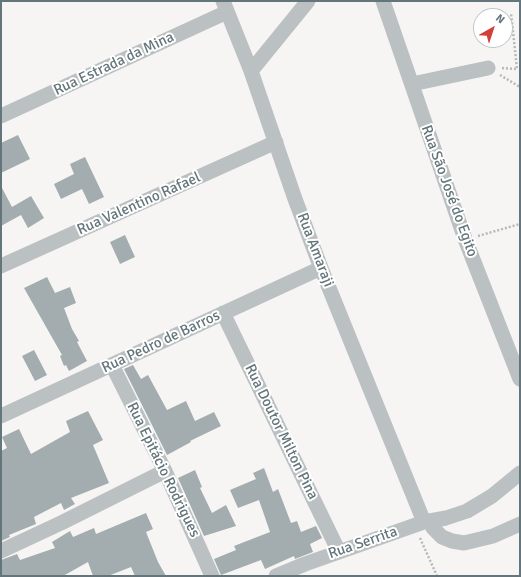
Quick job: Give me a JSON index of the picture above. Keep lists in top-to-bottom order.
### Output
{
  "streets": {
    "street": [
      "Rua Estrada da Mina",
      "Rua São José do Egito",
      "Rua Valentino Rafael",
      "Rua Amaraji",
      "Rua Pedro de Barros",
      "Rua Doutor Milton Pina",
      "Rua Epitácio Rodrigues",
      "Rua Serrita"
    ]
  },
  "crossings": [
    ["Rua Estrada da Mina", "Rua Amaraji"],
    ["Rua Valentino Rafael", "Rua Amaraji"],
    ["Rua Amaraji", "Rua Pedro de Barros"],
    ["Rua Amaraji", "Rua Serrita"],
    ["Rua Pedro de Barros", "Rua Doutor Milton Pina"],
    ["Rua Pedro de Barros", "Rua Epitácio Rodrigues"],
    ["Rua Doutor Milton Pina", "Rua Serrita"]
  ],
  "north": "top right"
}
